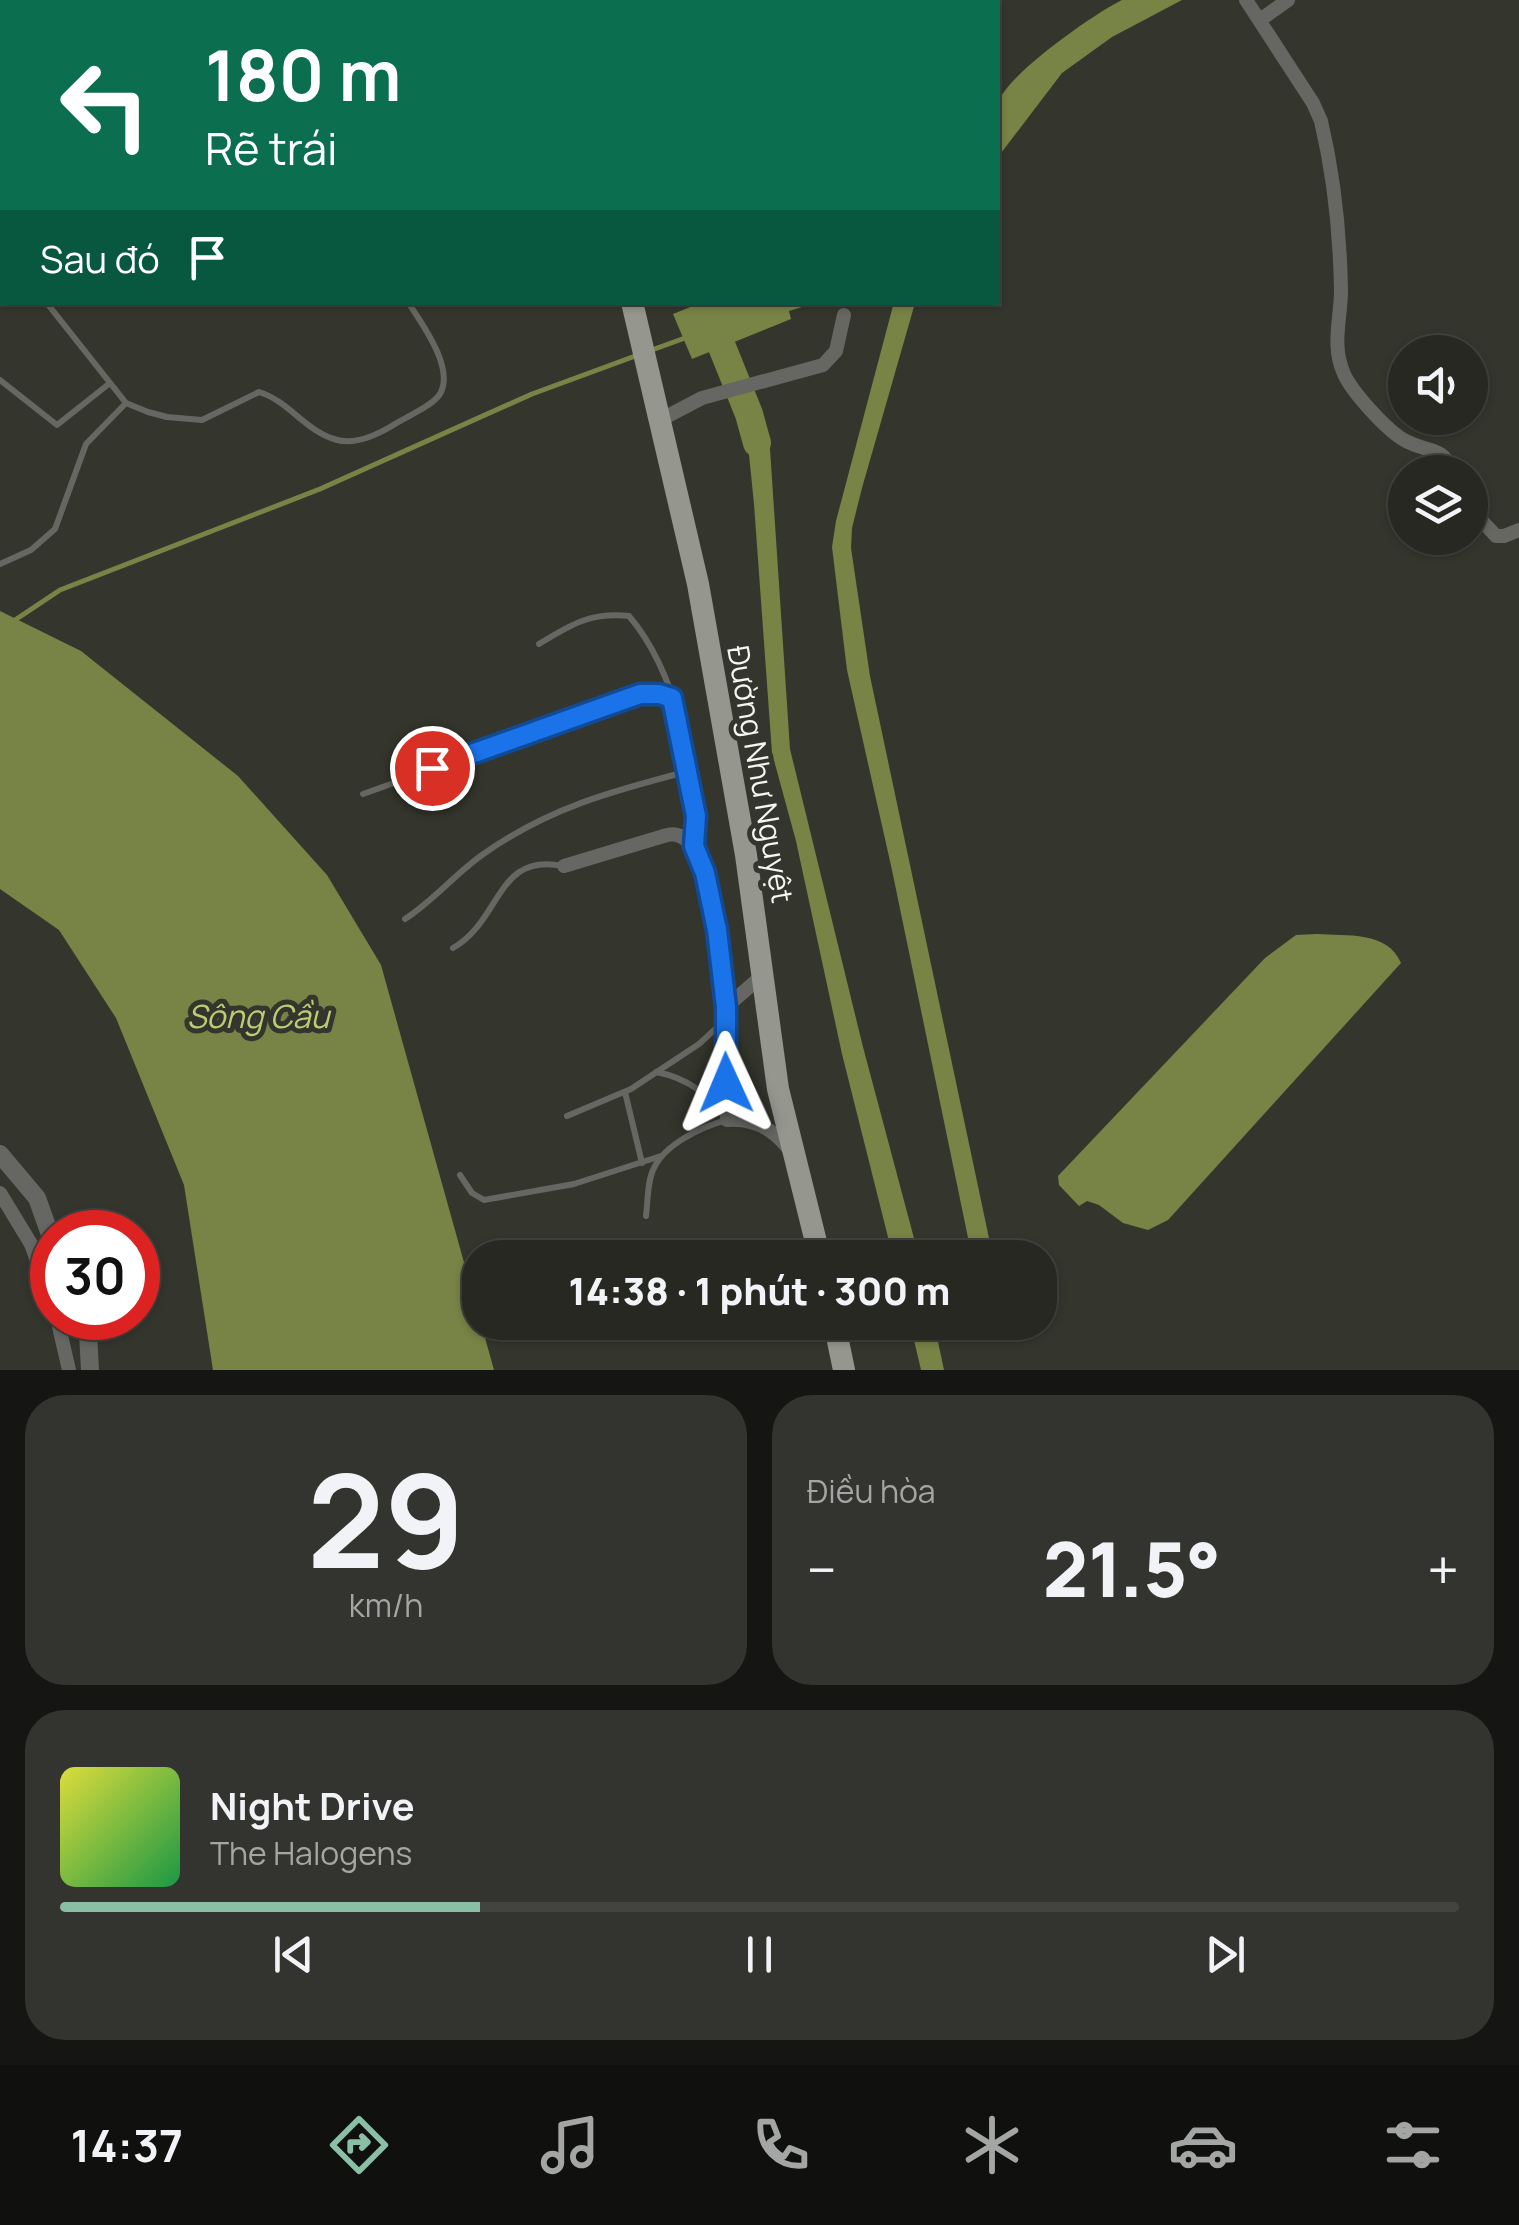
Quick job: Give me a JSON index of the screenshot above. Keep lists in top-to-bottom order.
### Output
{
  "streets": {
    "main road": ["Đường Như Nguyệt"]
  },
  "water": ["Sông Cầu"],
  "page": {
    "turn": ["180 m", "Rẽ trái"],
    "then": "Sau đó",
    "limit": "30",
    "trip": "14:38 · 1 phút · 300 m",
    "tile": [
      ["29", "km/h"],
      "Điều hòa"
    ],
    "heat": ["−", "21.5°", "+"],
    "song": ["Night Drive", "The Halogens"],
    "tabs": "14:37"
  }
}
